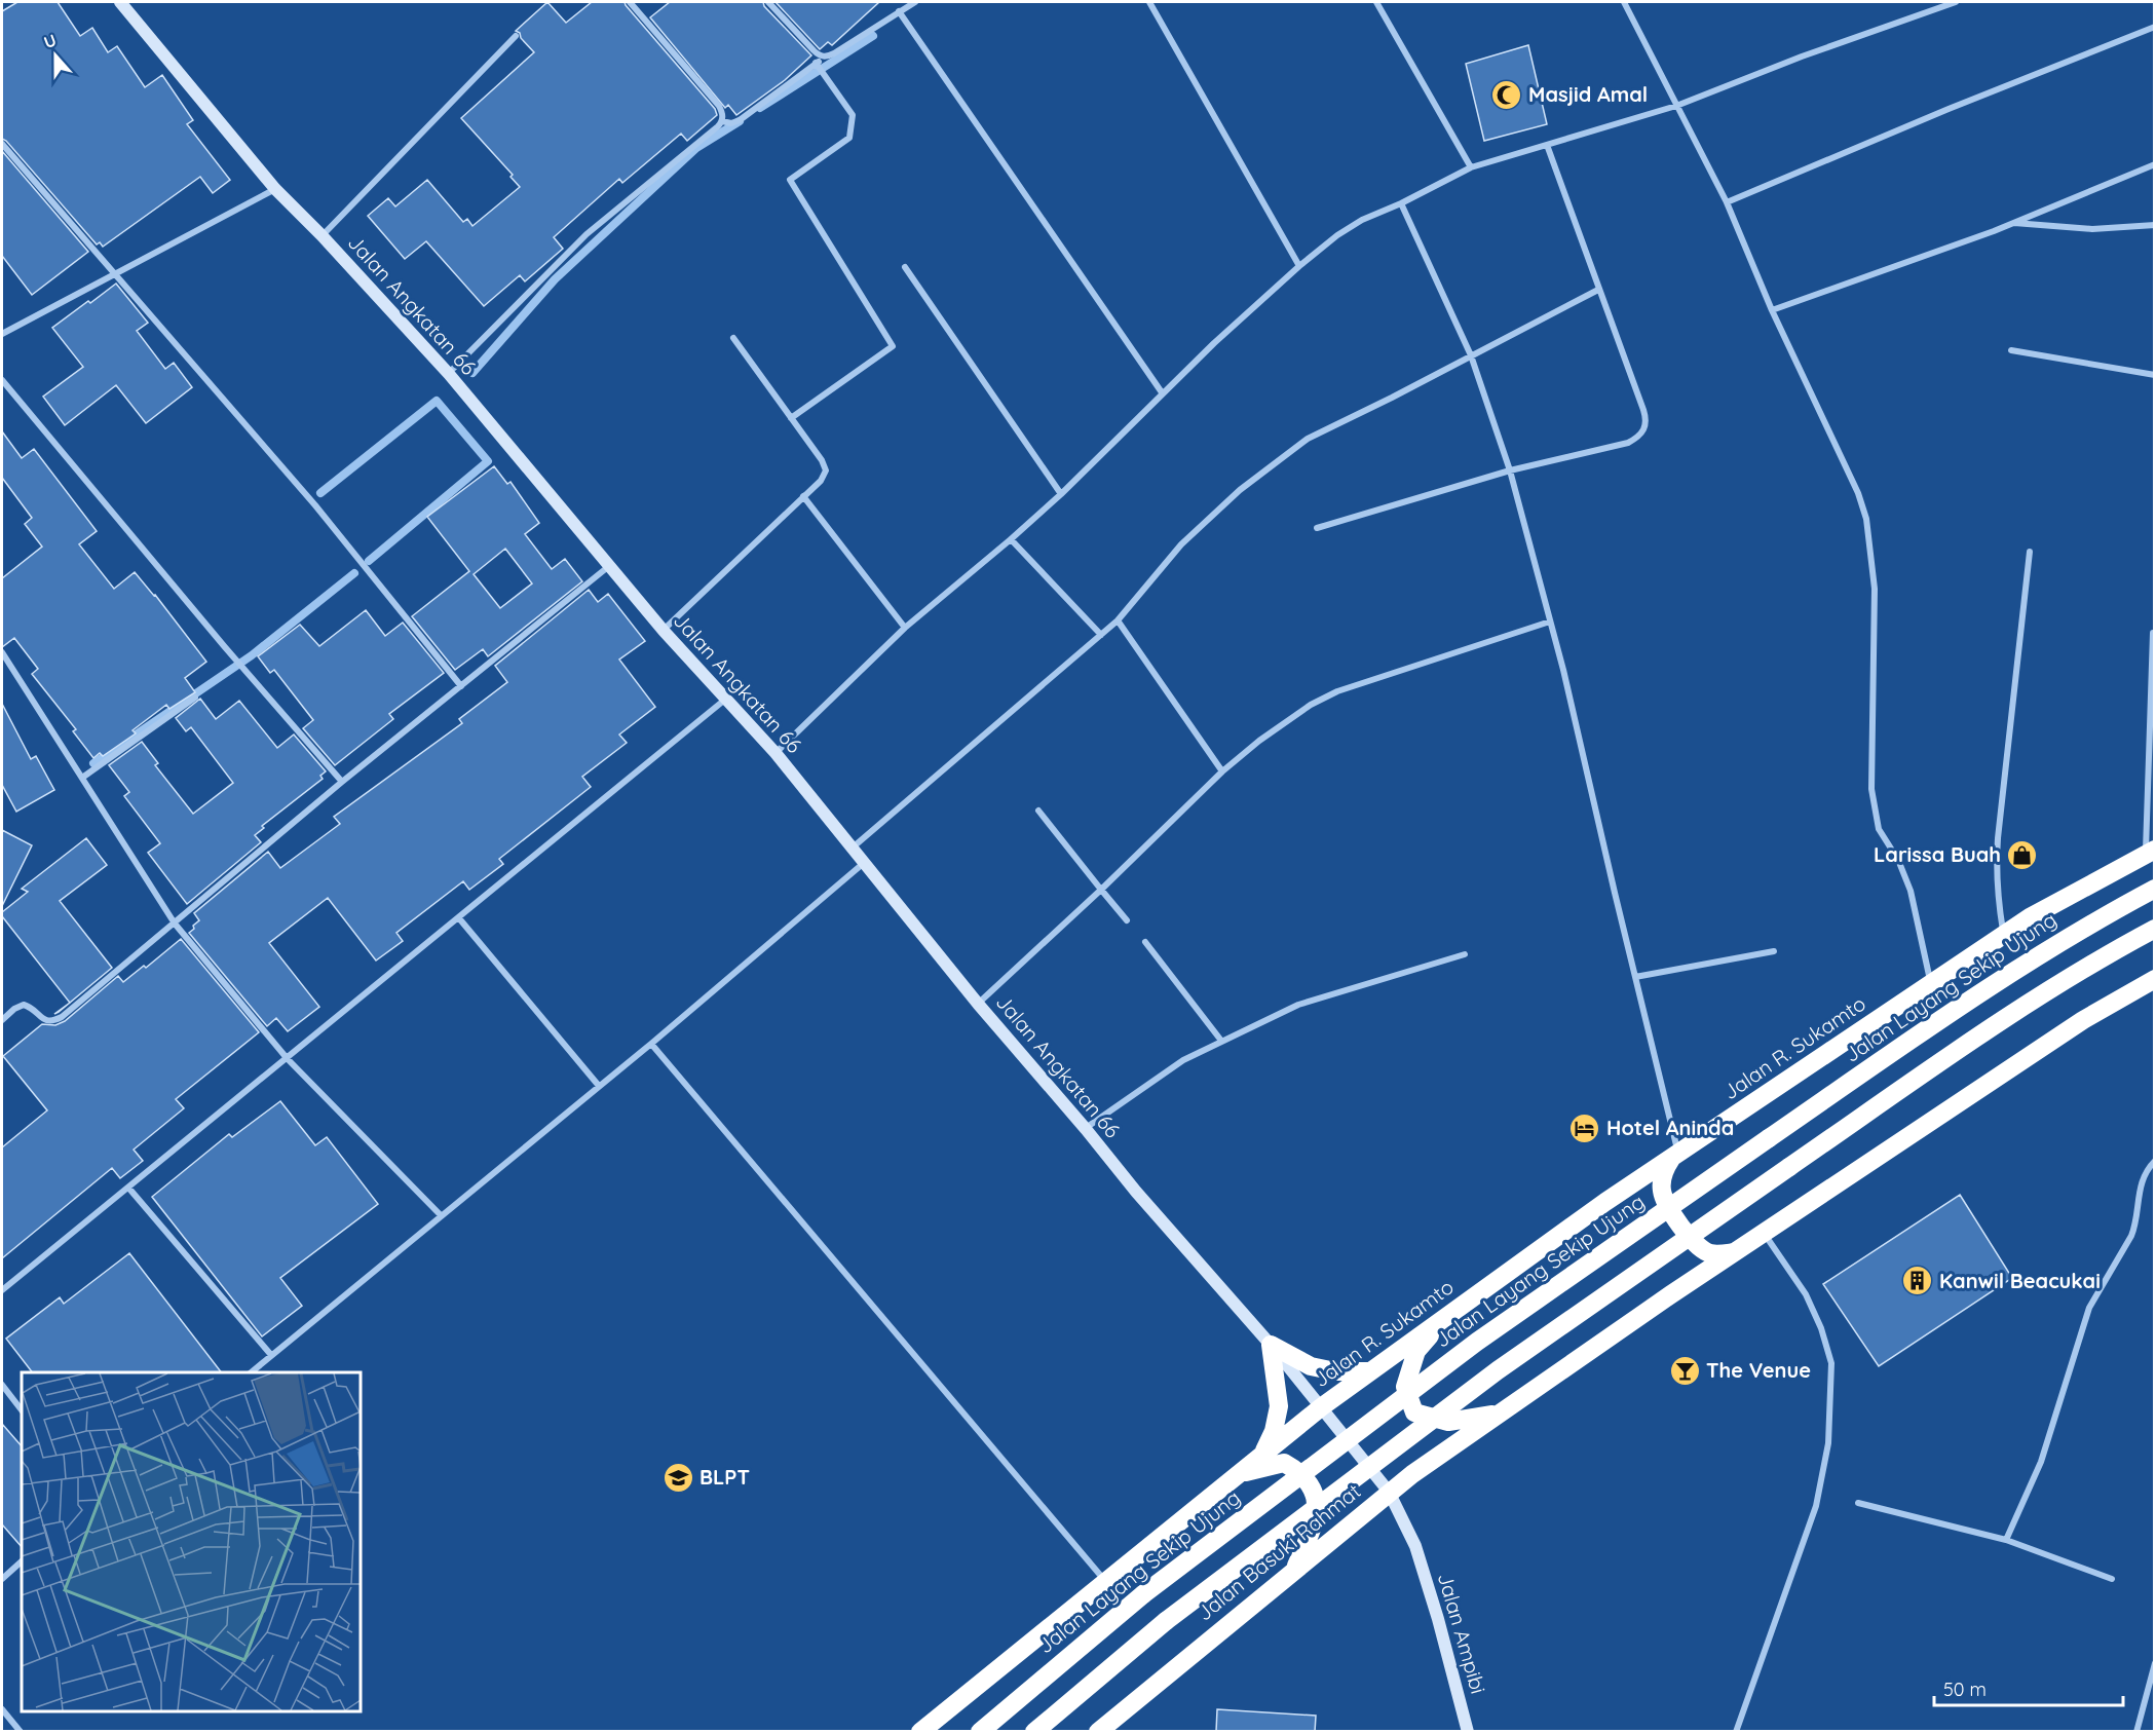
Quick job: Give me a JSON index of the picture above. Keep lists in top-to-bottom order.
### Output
{
  "streets": {
    "highway": ["Jalan Layang Sekip Ujung", "Jalan R. Sukamto", "Jalan Basuki Rahmat"],
    "street": ["Jalan Angkatan 66", "Jalan Ampibi"]
  },
  "crossings": [
    ["Jalan Angkatan 66", "Jalan R. Sukamto"],
    ["Jalan Angkatan 66", "Jalan Basuki Rahmat"],
    ["Jalan Angkatan 66", "Jalan Ampibi"],
    ["Jalan Basuki Rahmat", "Jalan Ampibi"]
  ],
  "places": {
    "mosque": ["Masjid Amal"],
    "shop": ["Larissa Buah"],
    "hotel": ["Hotel Aninda"],
    "building": ["Kanwil Beacukai"],
    "bar": ["The Venue"],
    "school or university": ["BLPT"]
  },
  "scale_bar": "50 m",
  "north": "top"
}
